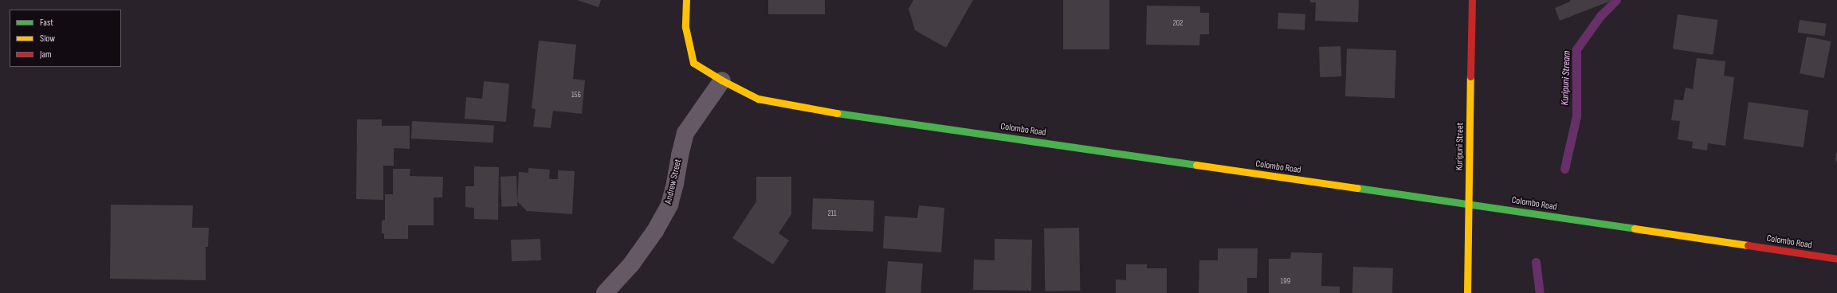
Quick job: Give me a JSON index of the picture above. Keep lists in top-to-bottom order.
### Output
{
  "streets": {
    "street": ["Colombo Road", "Kuripuni Street", "Andrew Street"]
  },
  "crossings": [
    ["Colombo Road", "Kuripuni Street"],
    ["Colombo Road", "Andrew Street"]
  ],
  "water": ["Kurīpuni Stream"],
  "house_numbers": [
    "202",
    "156",
    "211",
    "199"
  ],
  "legend": ["Fast", "Slow", "Jam"]
}
